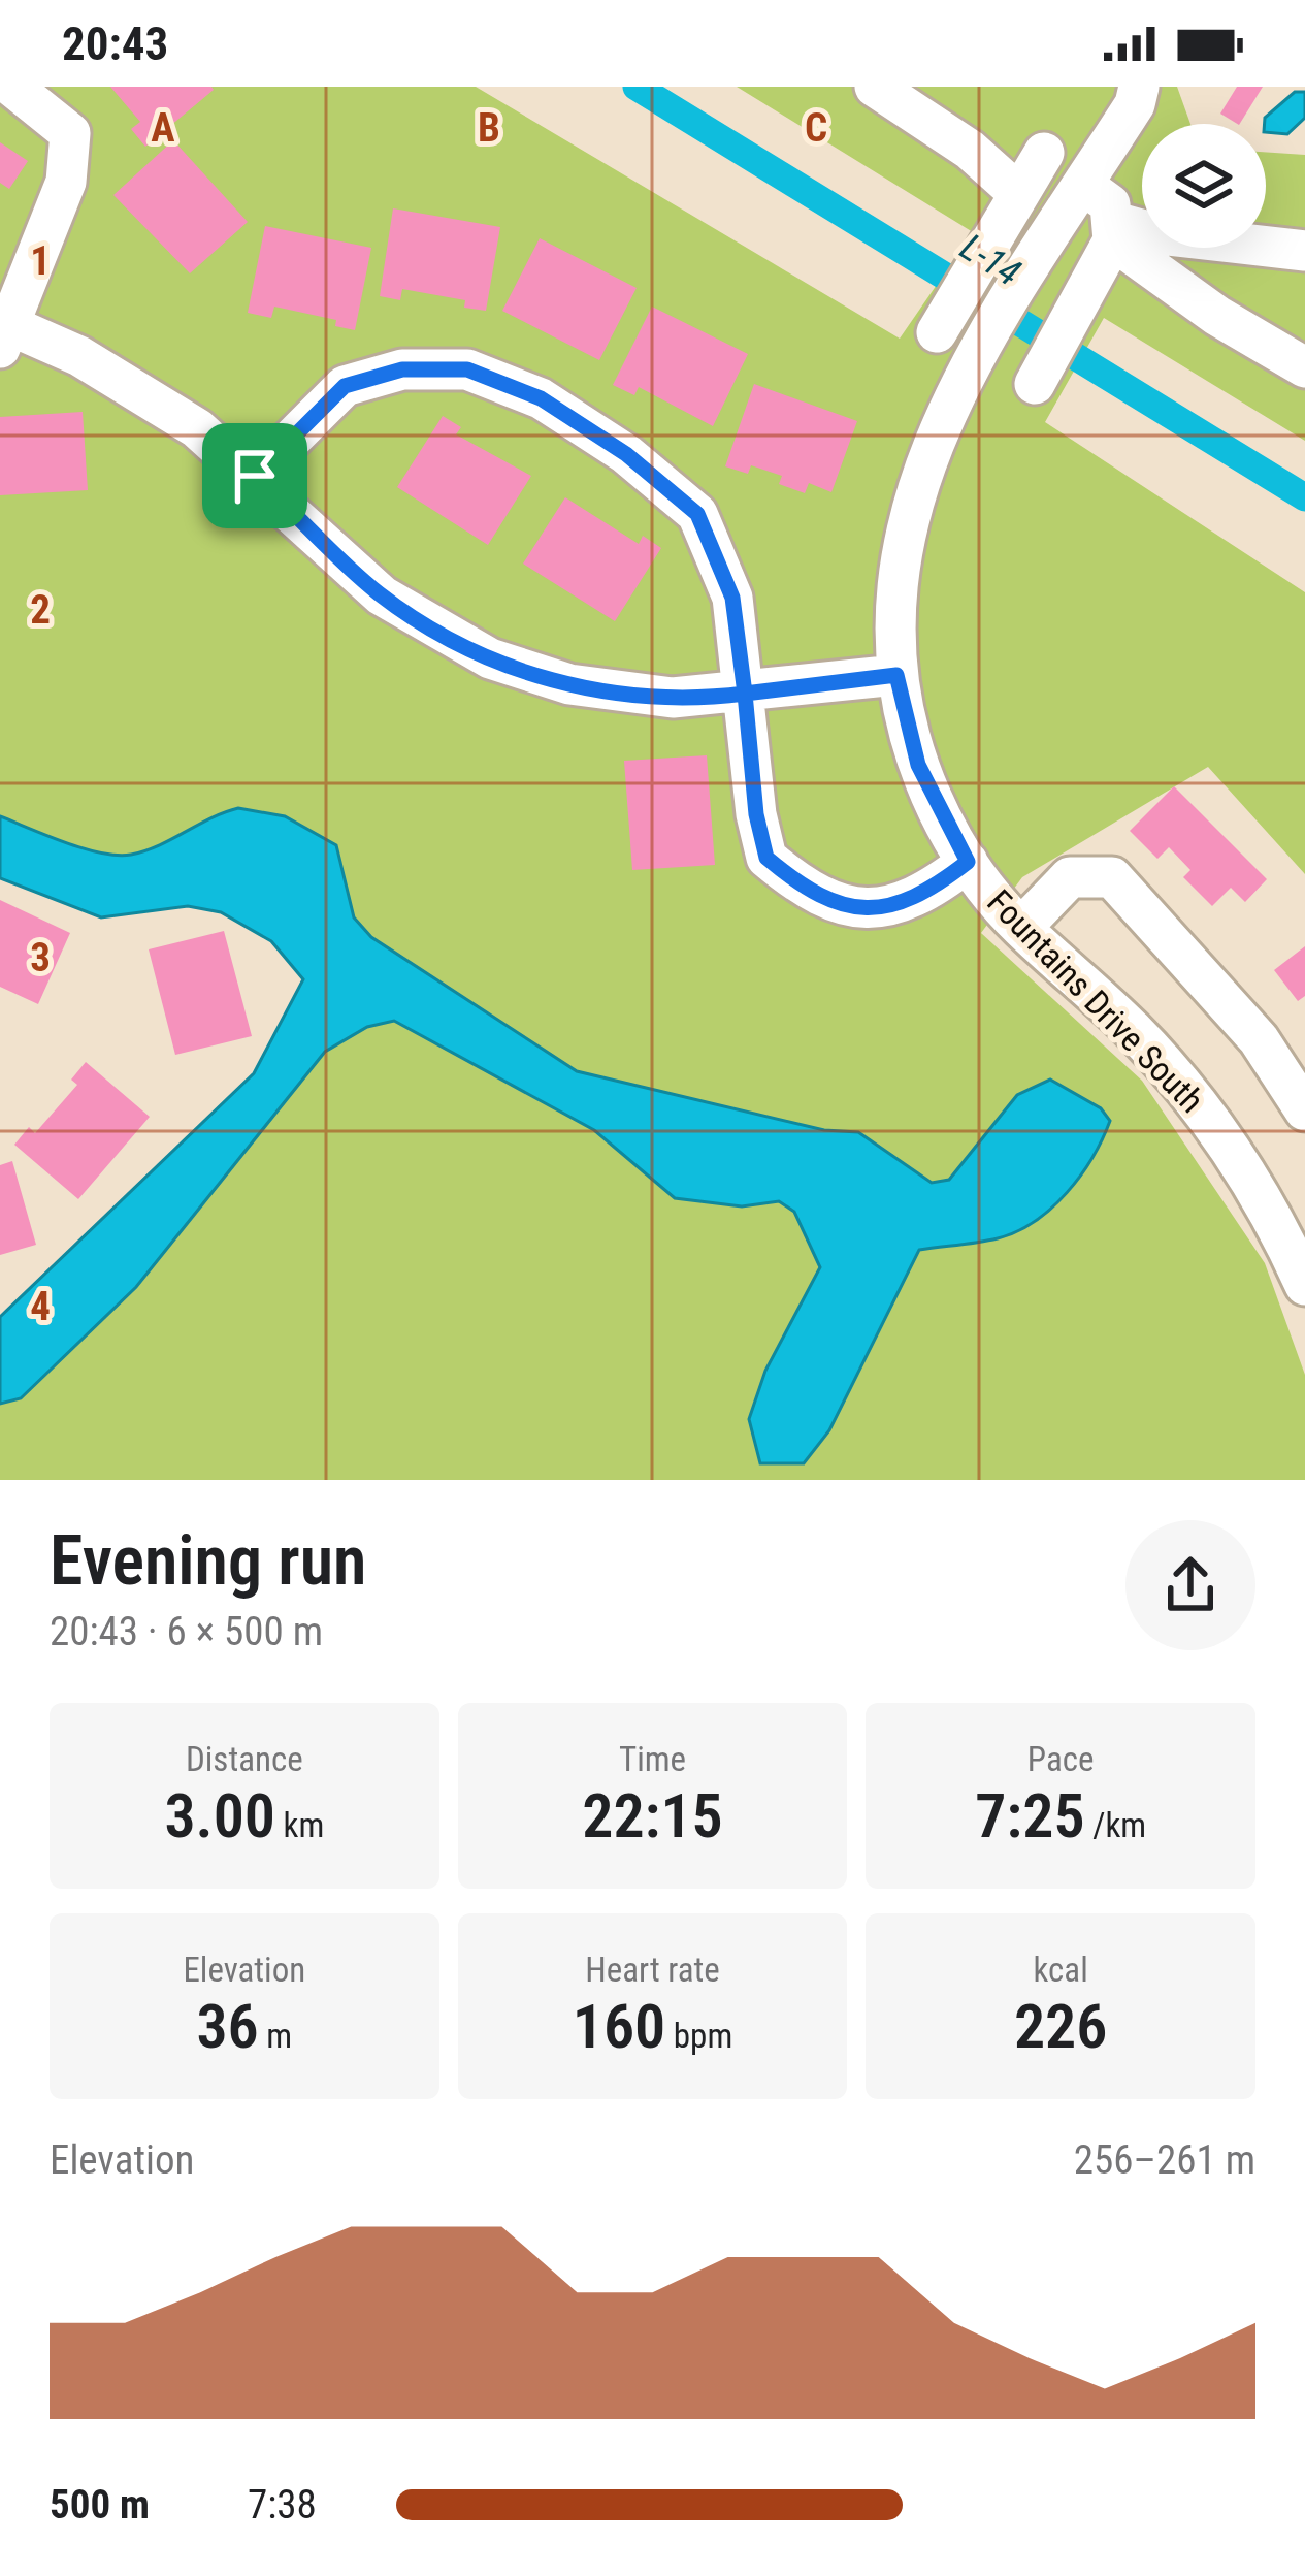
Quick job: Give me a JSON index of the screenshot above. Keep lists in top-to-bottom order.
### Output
{
  "streets": {
    "street": ["Fountains Drive South"]
  },
  "water": ["L-14"],
  "page": {
    "status": "20:43",
    "heading": ["Evening run", "20:43 · 6 × 500 m"],
    "stats": [
      ["Distance", "3.00 km"],
      ["Time", "22:15"],
      ["Pace", "7:25 /km"],
      ["Elevation", "36 m"],
      ["Heart rate", "160 bpm"],
      ["kcal", "226"]
    ],
    "chart": ["Elevation", "256–261 m"],
    "list": [
      {
        "name": "500 m",
        "note": "7:38"
      }
    ]
  },
  "grid": {
    "columns": ["A", "B", "C"],
    "rows": [
      "1",
      "2",
      "3",
      "4"
    ]
  }
}
